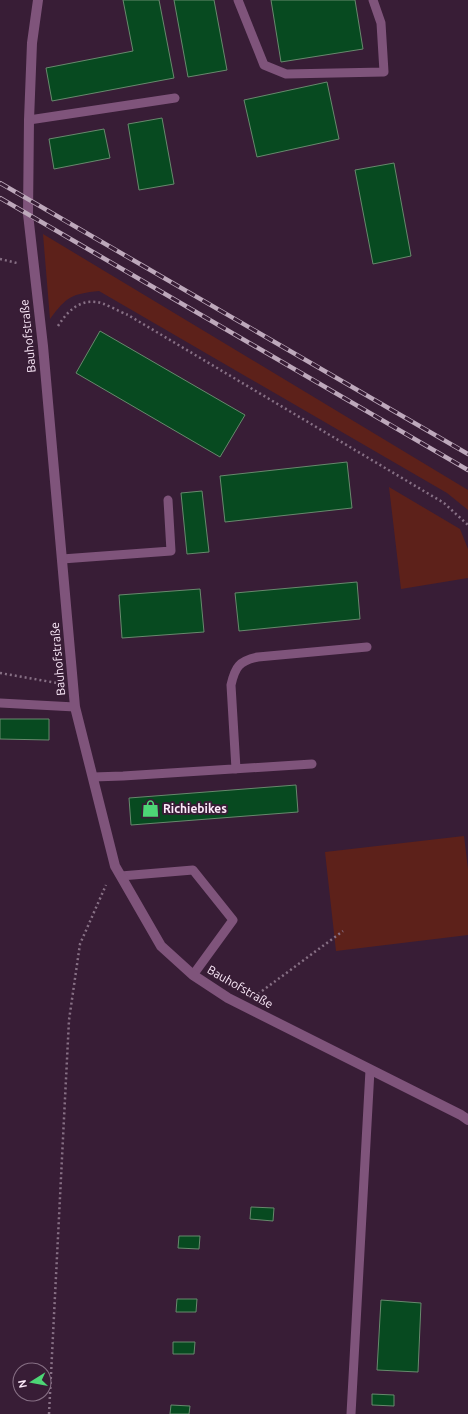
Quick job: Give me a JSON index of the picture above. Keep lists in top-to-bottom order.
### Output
{
  "streets": {
    "street": ["Bauhofstraße"]
  },
  "places": {
    "shop": ["Richiebikes"]
  },
  "north": "left"
}
